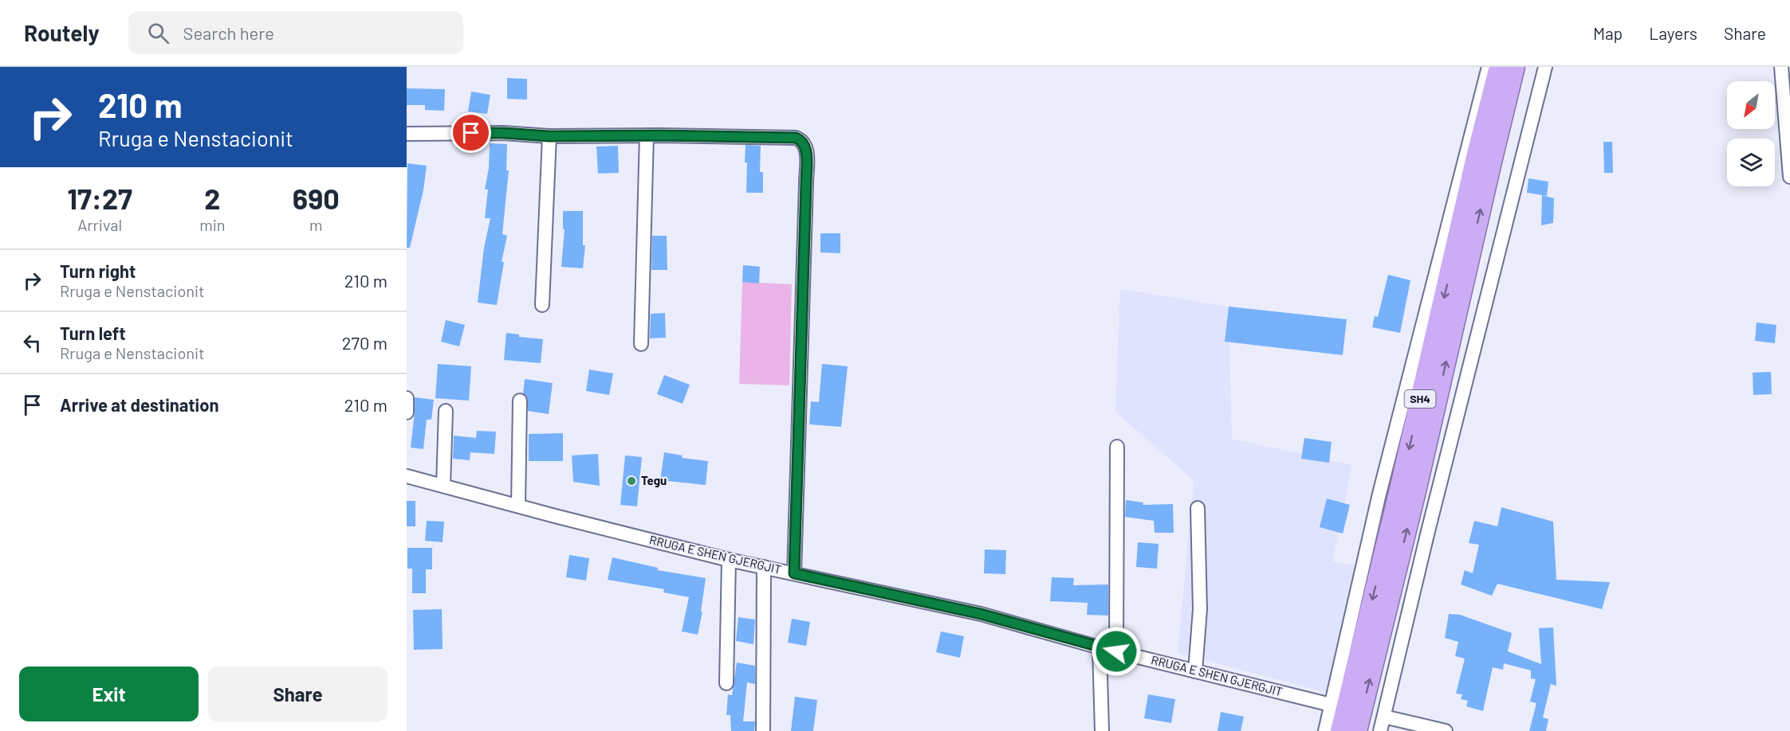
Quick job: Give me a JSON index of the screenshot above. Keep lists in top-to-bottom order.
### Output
{
  "streets": {
    "highway": ["SH4"],
    "street": ["RRUGA E SHEN GJERGJIT"]
  },
  "places": ["Tegu"],
  "north": "bottom left",
  "page": {
    "header": "Routely",
    "search": "Search here",
    "nav": ["Map", "Layers", "Share"],
    "turn": ["210 m", "Rruga e Nenstacionit"],
    "eta": [
      "17:27",
      "Arrival",
      "2",
      "min",
      "690",
      "m"
    ],
    "list": [
      {
        "name": "Turn right",
        "note": "Rruga e Nenstacionit",
        "value": "210 m"
      },
      {
        "name": "Turn left",
        "note": "Rruga e Nenstacionit",
        "value": "270 m"
      },
      {
        "name": "Arrive at destination",
        "value": "210 m"
      }
    ],
    "buttons": ["Exit", "Share"]
  }
}
